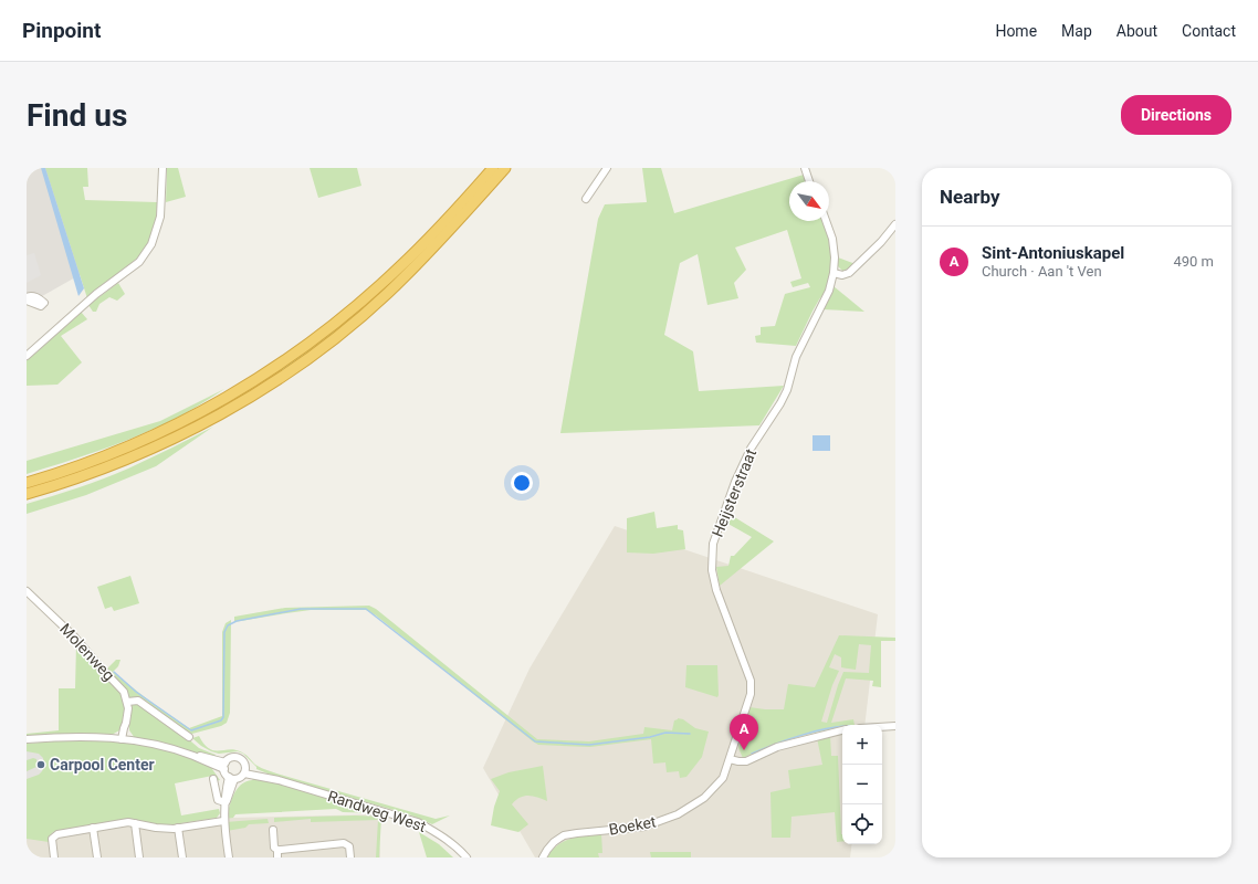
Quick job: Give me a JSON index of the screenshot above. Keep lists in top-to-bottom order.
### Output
{
  "streets": {
    "street": [
      "Heijsterstraat",
      "Molenweg",
      "Randweg West",
      "Boeket"
    ]
  },
  "crossings": [
    ["Heijsterstraat", "Boeket"]
  ],
  "places": ["Carpool Center"],
  "north": "bottom right",
  "page": {
    "header": "Pinpoint",
    "nav": [
      "Home",
      "Map",
      "About",
      "Contact"
    ],
    "buttons": "Directions",
    "title": "Find us",
    "heading": "Nearby",
    "list": [
      {
        "mark": "A",
        "name": "Sint-Antoniuskapel",
        "note": "Church · Aan 't Ven",
        "value": "490 m"
      }
    ],
    "pins": "A",
    "map_buttons": ["+", "−"]
  }
}
